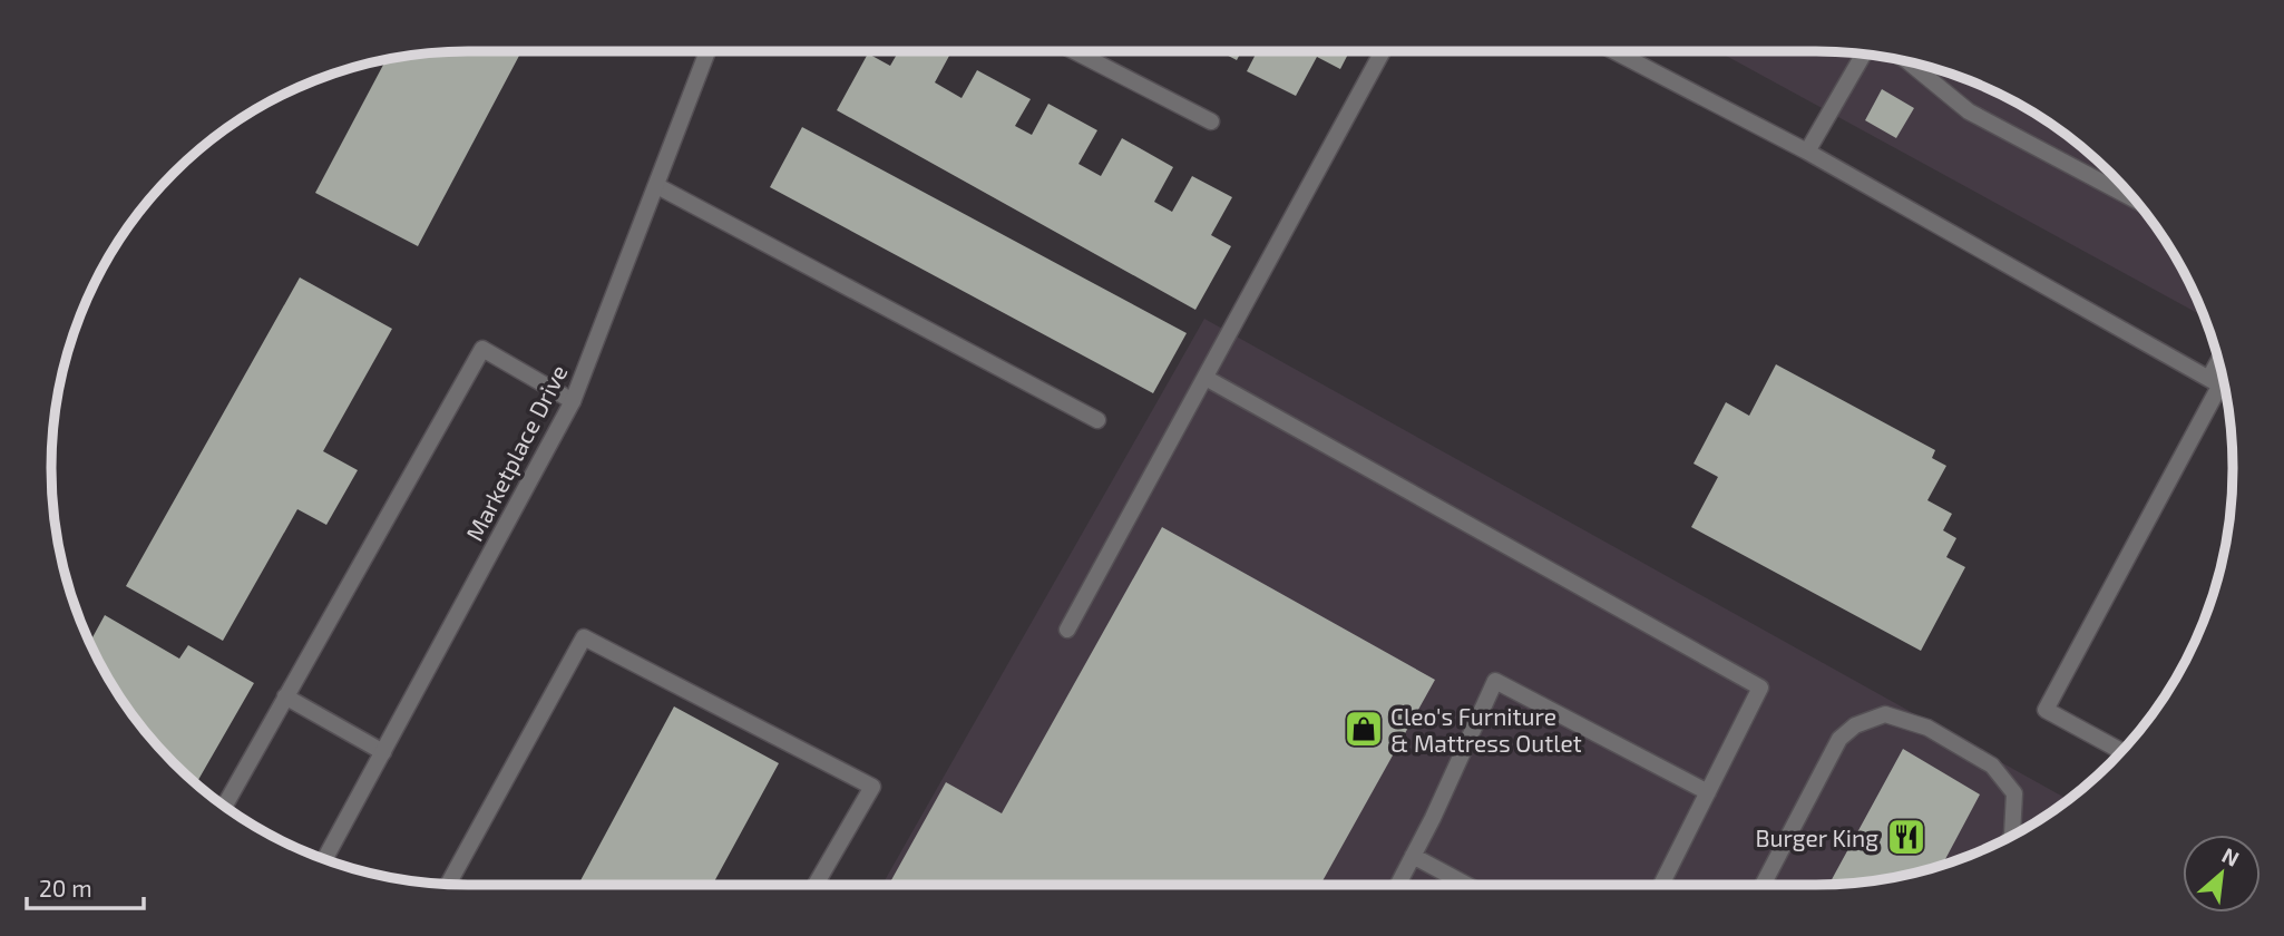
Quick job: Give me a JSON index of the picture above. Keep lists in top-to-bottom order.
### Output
{
  "streets": {
    "street": ["Marketplace Drive"]
  },
  "places": {
    "shop": ["Cleo's Furniture & Mattress Outlet"],
    "restaurant": ["Burger King"]
  },
  "scale_bar": "20 m",
  "north": "top right"
}
